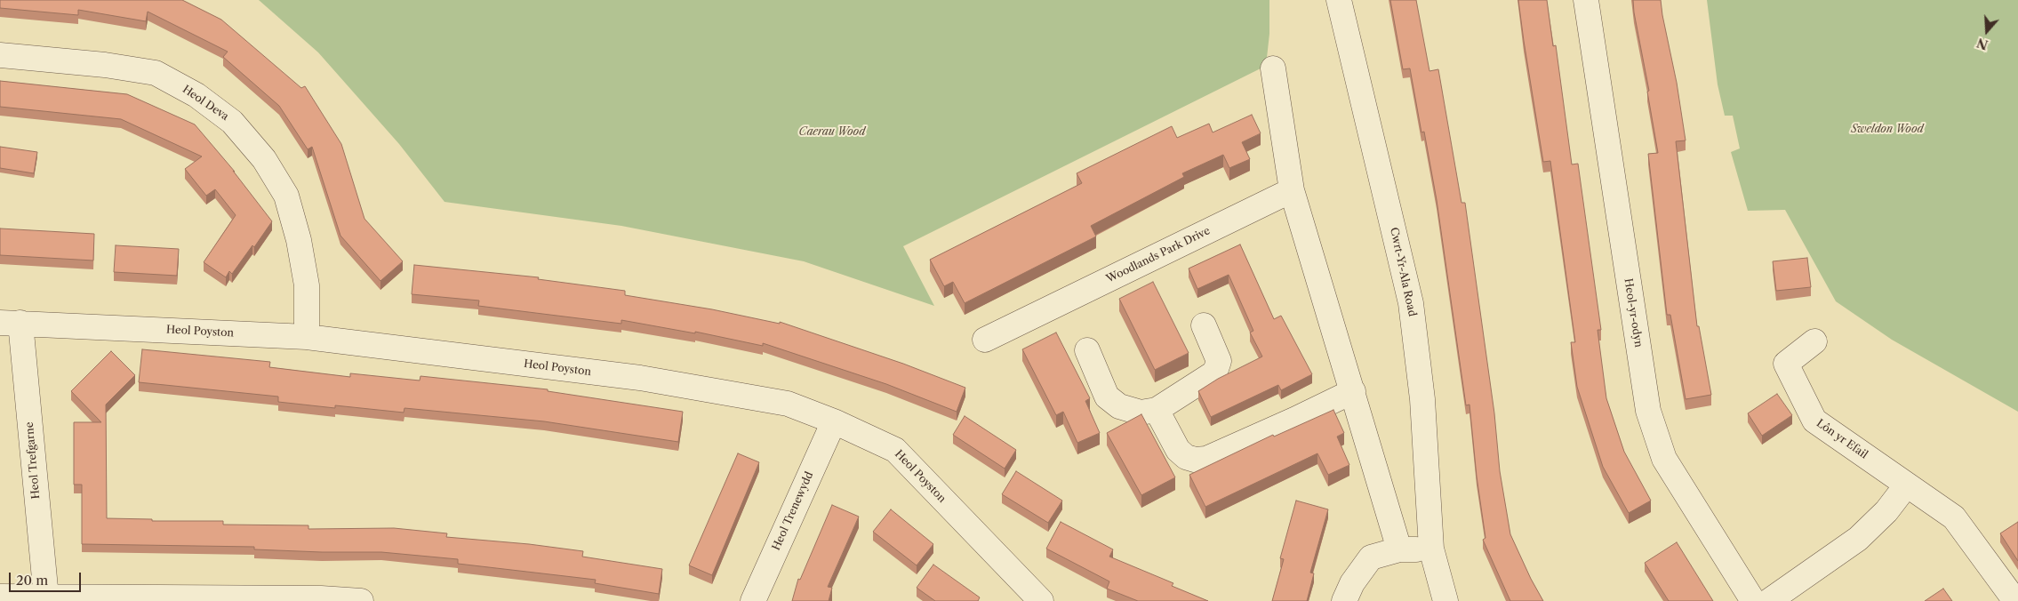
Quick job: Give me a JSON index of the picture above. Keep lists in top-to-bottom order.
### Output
{
  "streets": {
    "street": [
      "Heol Deva",
      "Woodlands Park Drive",
      "Cwrt-Yr-Ala Road",
      "Heol-yr-odyn",
      "Heol Poyston",
      "Lôn yr Efail",
      "Heol Trefgarne",
      "Heol Trenewydd"
    ]
  },
  "crossings": [
    ["Heol Deva", "Heol Poyston"],
    ["Heol Poyston", "Heol Trefgarne"],
    ["Heol Poyston", "Heol Trenewydd"]
  ],
  "parks": ["Sweldon Wood", "Caerau Wood"],
  "scale_bar": "20 m",
  "north": "bottom"
}
